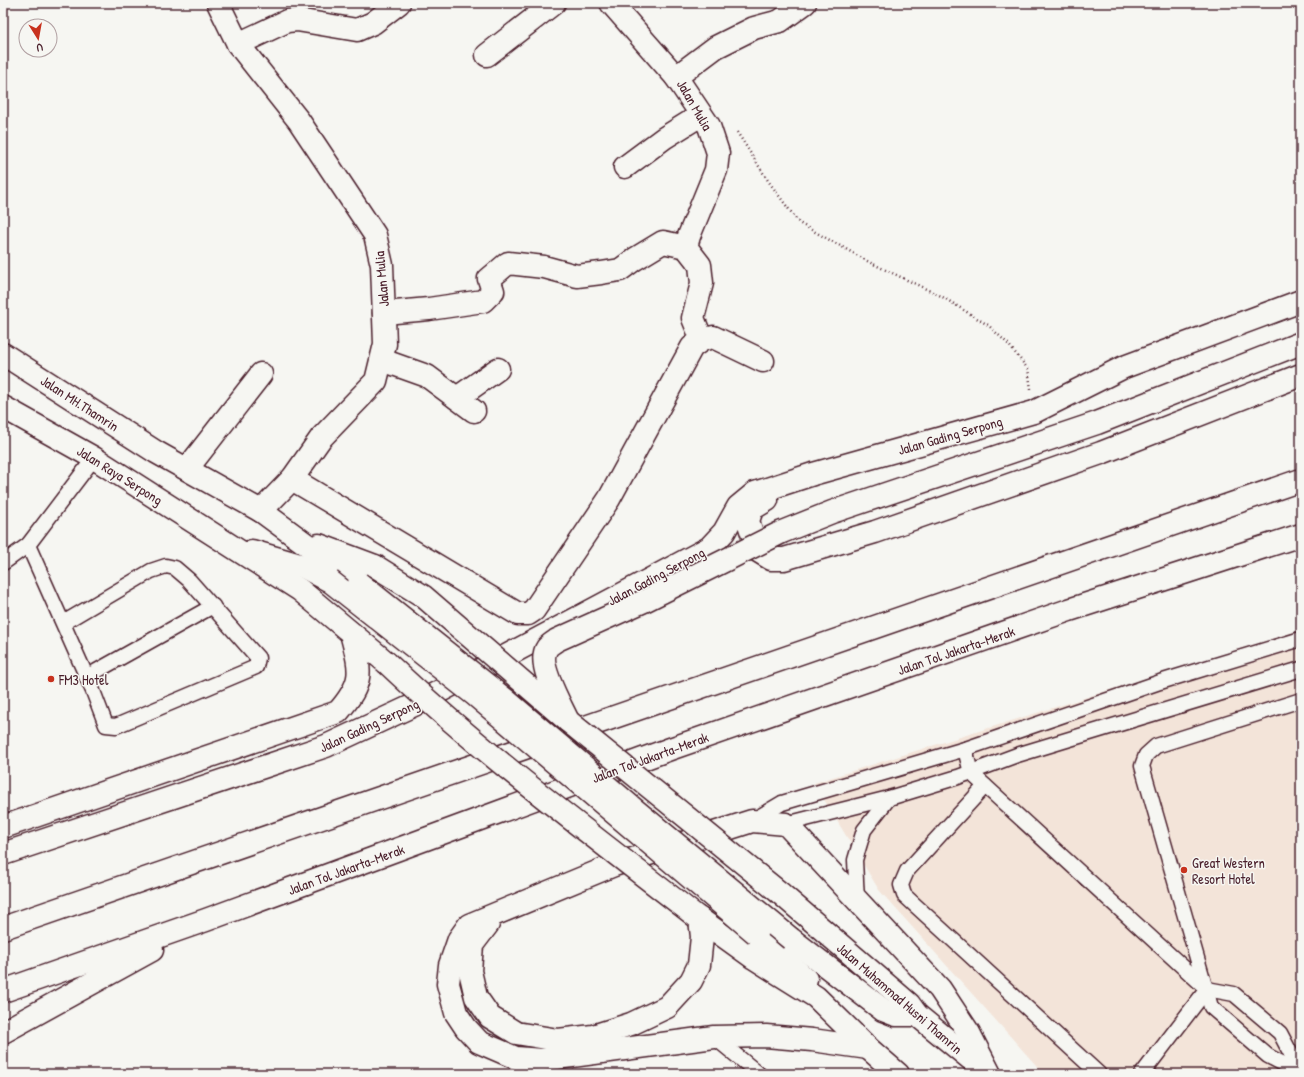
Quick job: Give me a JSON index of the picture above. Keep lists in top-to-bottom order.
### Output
{
  "streets": {
    "main road": [
      "Jalan Mulia",
      "Jalan MH.Thamrin",
      "Jalan Gading Serpong",
      "Jalan Raya Serpong",
      "Jalan Tol Jakarta–Merak",
      "Jalan Muhammad Husni Thamrin"
    ]
  },
  "crossings": [
    ["Jalan Gading Serpong", "Jalan Muhammad Husni Thamrin"]
  ],
  "places": ["FM3 Hotel", "Great Western Resort Hotel"],
  "north": "bottom"
}
